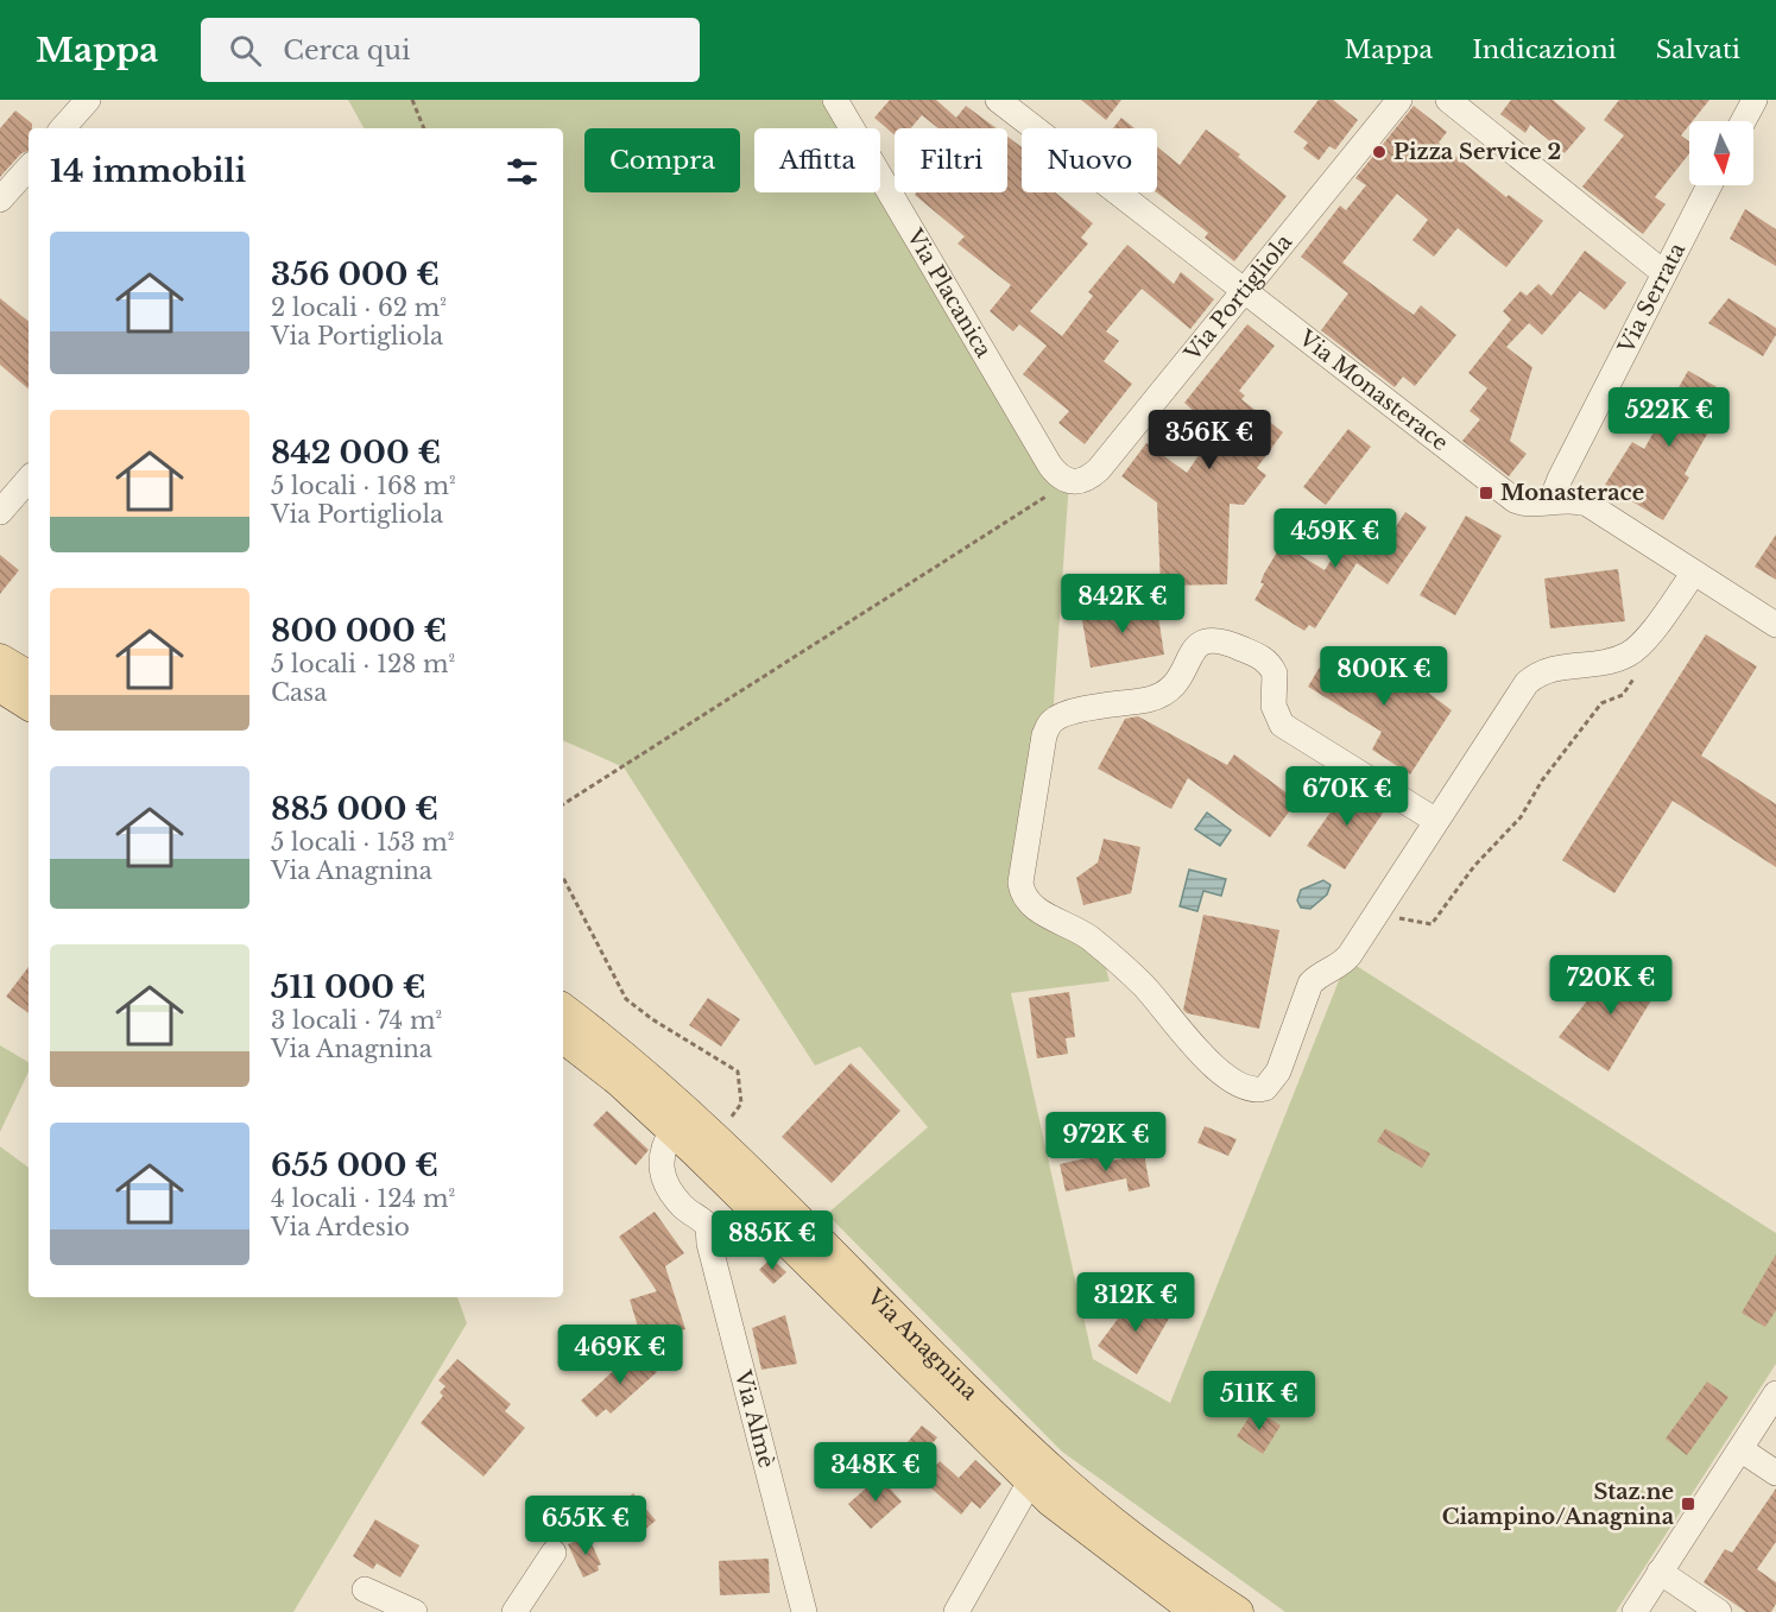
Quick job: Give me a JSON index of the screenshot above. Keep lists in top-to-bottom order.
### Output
{
  "streets": {
    "main road": ["Via Anagnina"],
    "street": [
      "Via Placanica",
      "Via Serrata",
      "Via Portigliola",
      "Via Monasterace",
      "Via Almè"
    ]
  },
  "crossings": [
    ["Via Placanica", "Via Portigliola"],
    ["Via Serrata", "Via Monasterace"],
    ["Via Portigliola", "Via Monasterace"],
    ["Via Anagnina", "Via Almè"]
  ],
  "places": {
    "other": ["Pizza Service 2"],
    "transit": ["Monasterace", "Staz.ne Ciampino/Anagnina"]
  },
  "north": "bottom",
  "page": {
    "header": "Mappa",
    "search": "Cerca qui",
    "nav": ["Mappa", "Indicazioni", "Salvati"],
    "chip": [
      "Compra",
      "Affitta",
      "Filtri",
      "Nuovo"
    ],
    "heading": "14 immobili",
    "list": [
      {
        "name": "356 000 €",
        "note": "2 locali · 62 m² · Via Portigliola"
      },
      {
        "name": "842 000 €",
        "note": "5 locali · 168 m² · Via Portigliola"
      },
      {
        "name": "800 000 €",
        "note": "5 locali · 128 m² · Casa"
      },
      {
        "name": "885 000 €",
        "note": "5 locali · 153 m² · Via Anagnina"
      },
      {
        "name": "511 000 €",
        "note": "3 locali · 74 m² · Via Anagnina"
      },
      {
        "name": "655 000 €",
        "note": "4 locali · 124 m² · Via Ardesio"
      }
    ],
    "price": [
      "522K €",
      "356K €",
      "459K €",
      "842K €",
      "800K €",
      "670K €",
      "720K €",
      "972K €",
      "885K €",
      "312K €",
      "469K €",
      "511K €",
      "348K €",
      "655K €"
    ]
  }
}
